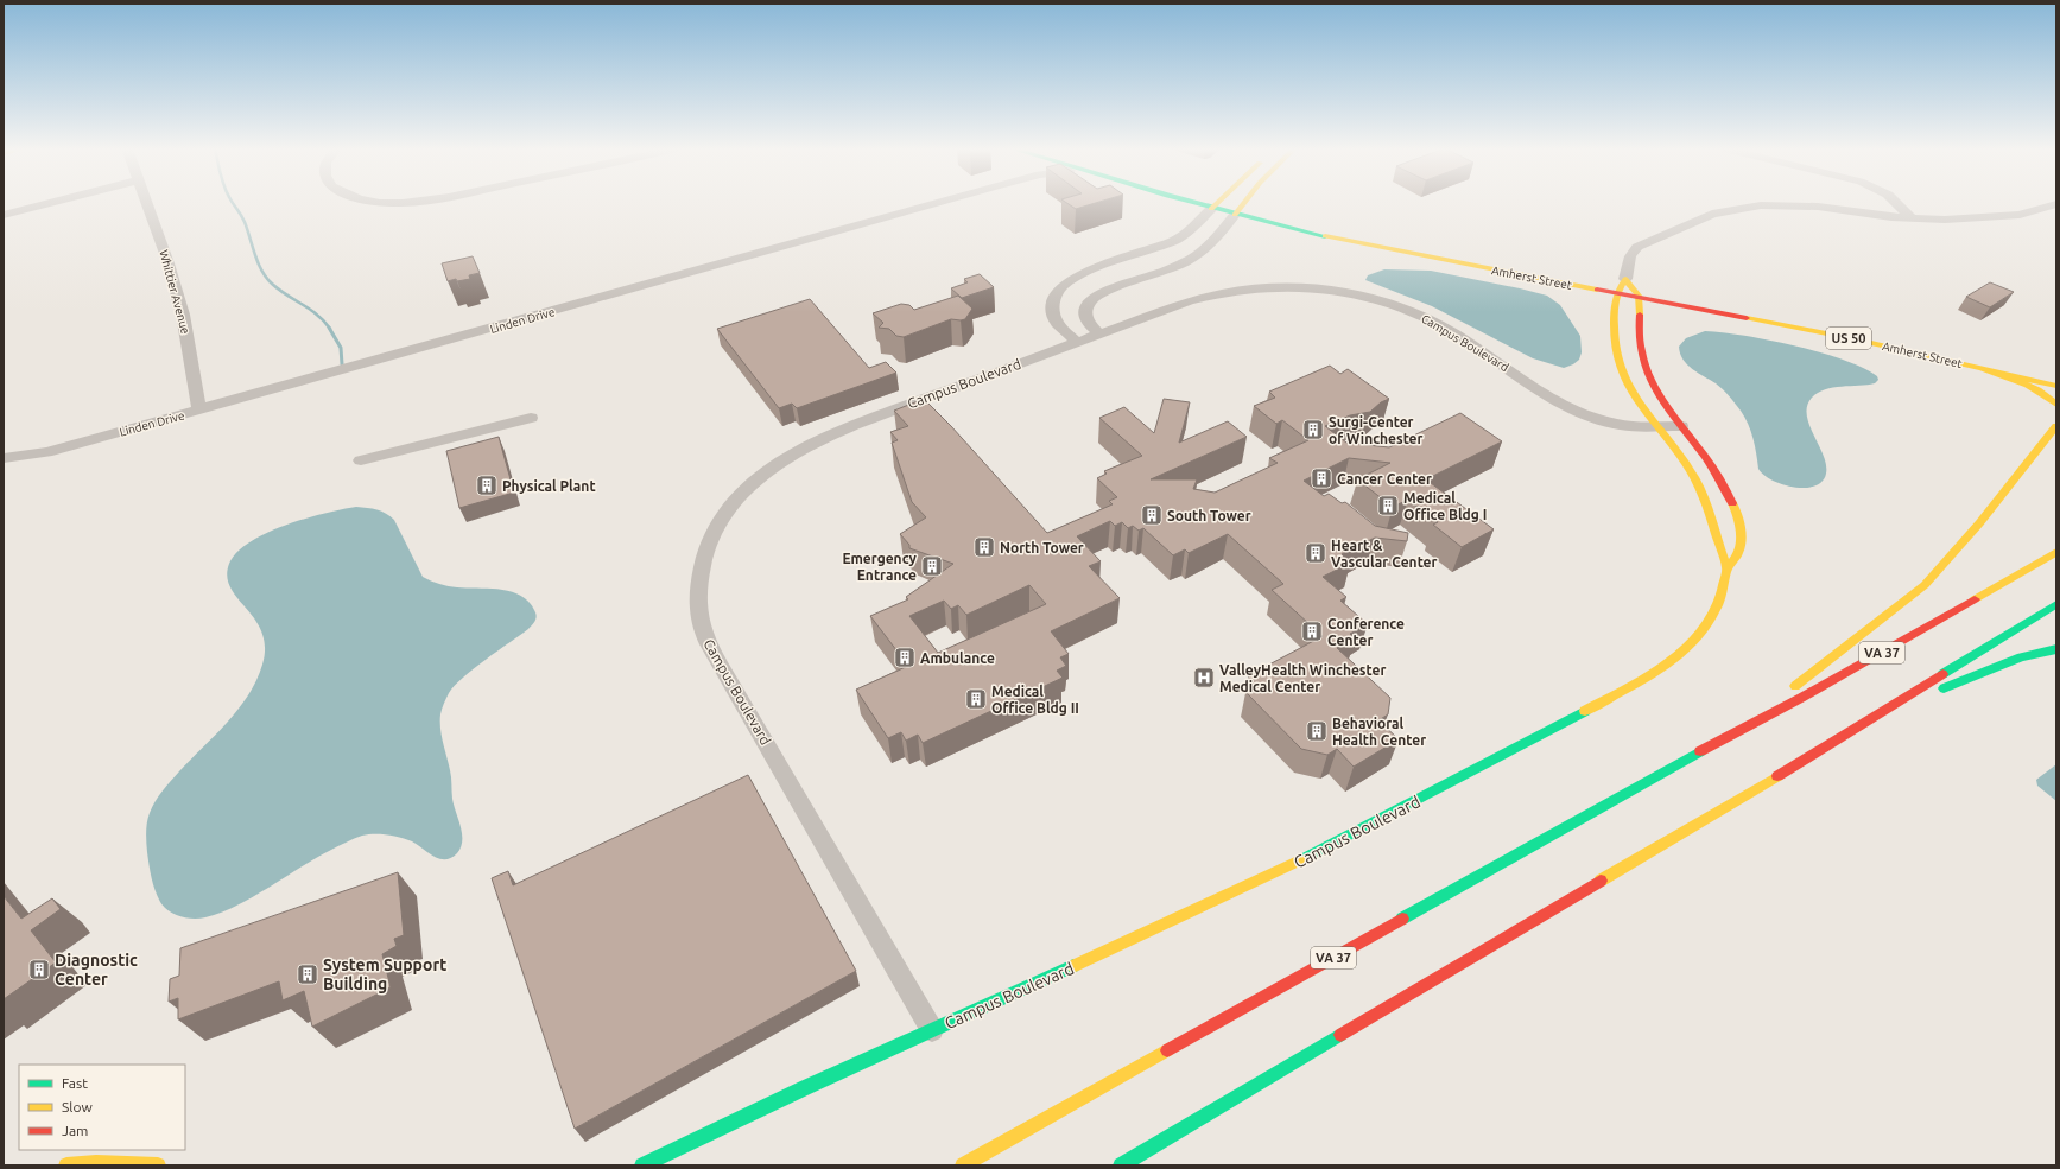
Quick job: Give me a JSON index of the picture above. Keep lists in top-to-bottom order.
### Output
{
  "streets": {
    "main road": [
      "Amherst Street",
      "US 50",
      "Campus Boulevard",
      "VA 37"
    ],
    "street": ["Whittier Avenue", "Linden Drive"]
  },
  "crossings": [
    ["Amherst Street", "Campus Boulevard"],
    ["Whittier Avenue", "Linden Drive"]
  ],
  "places": {
    "building": [
      "Surgi-Center of Winchester",
      "Cancer Center",
      "Physical Plant",
      "Medical Office Bldg I",
      "South Tower",
      "North Tower",
      "Heart & Vascular Center",
      "Emergency Entrance",
      "Conference Center",
      "Ambulance",
      "Medical Office Bldg II",
      "Behavioral Health Center",
      "Diagnostic Center",
      "System Support Building"
    ],
    "hospital": ["ValleyHealth Winchester Medical Center"]
  },
  "legend": ["Fast", "Slow", "Jam"]
}
